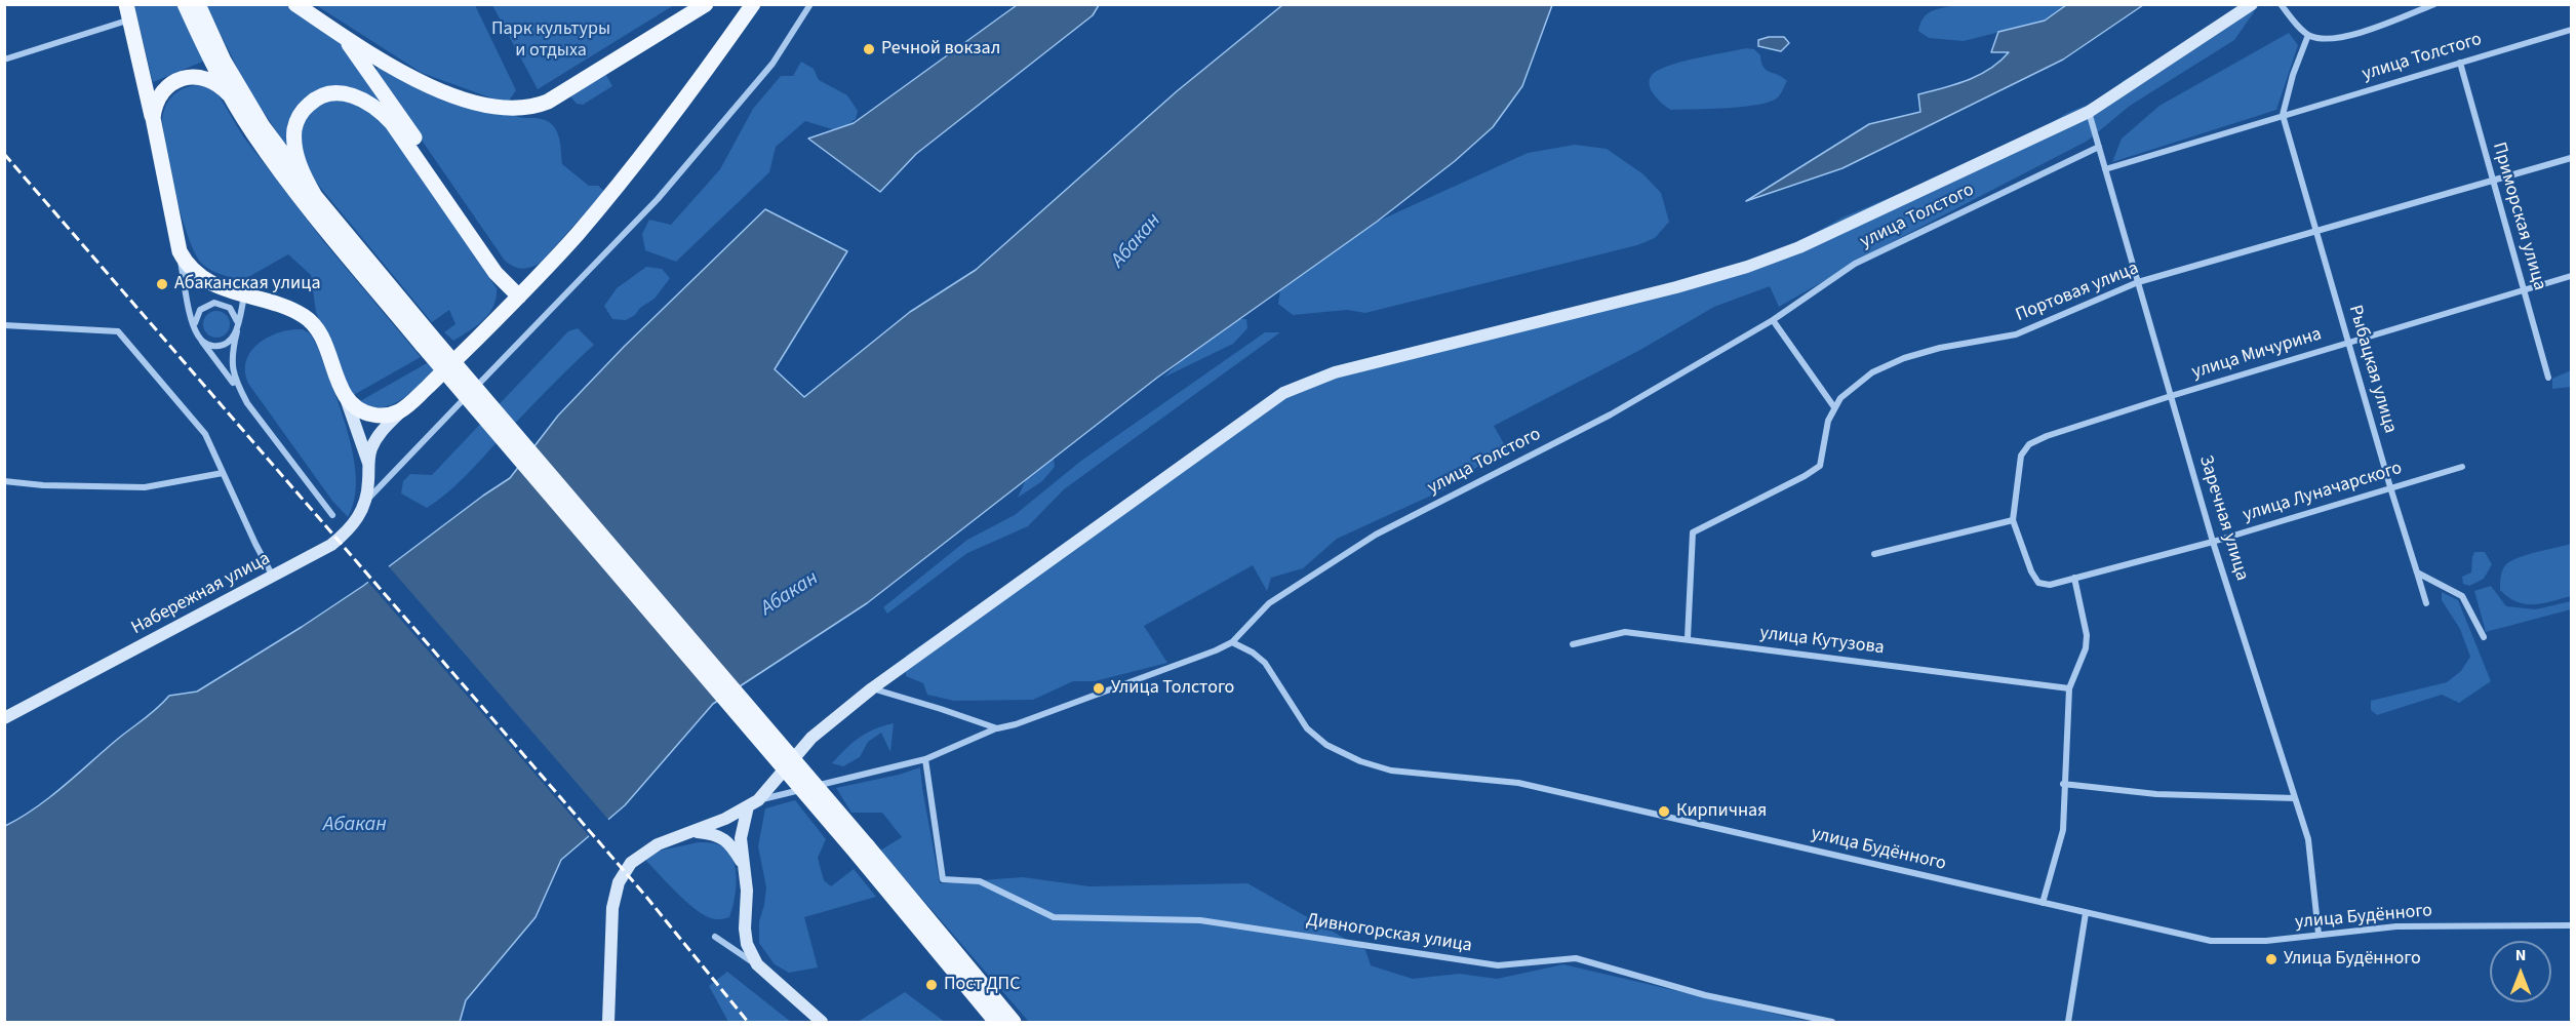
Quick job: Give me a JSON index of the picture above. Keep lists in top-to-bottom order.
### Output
{
  "streets": {
    "street": [
      "улица Толстого",
      "Приморская улица",
      "Портовая улица",
      "улица Мичурина",
      "Рыбацкая улица",
      "улица Луначарского",
      "Заречная улица",
      "Набережная улица",
      "улица Кутузова",
      "улица Будённого",
      "Дивногорская улица"
    ]
  },
  "crossings": [
    ["улица Толстого", "Приморская улица"],
    ["улица Толстого", "Рыбацкая улица"],
    ["улица Толстого", "Заречная улица"],
    ["улица Толстого", "улица Будённого"],
    ["улица Толстого", "Дивногорская улица"],
    ["Приморская улица", "Портовая улица"],
    ["Приморская улица", "улица Мичурина"],
    ["Портовая улица", "Рыбацкая улица"],
    ["Портовая улица", "Заречная улица"],
    ["Портовая улица", "улица Кутузова"],
    ["улица Мичурина", "Рыбацкая улица"],
    ["улица Мичурина", "улица Луначарского"],
    ["улица Мичурина", "Заречная улица"],
    ["Рыбацкая улица", "улица Луначарского"],
    ["улица Луначарского", "Заречная улица"],
    ["Заречная улица", "улица Будённого"]
  ],
  "water": ["Абакан"],
  "parks": ["Парк культуры и отдыха"],
  "places": [
    "Речной вокзал",
    "Абаканская улица",
    "Улица Толстого",
    "Кирпичная",
    "Улица Будённого",
    "Пост ДПС"
  ],
  "north": "top"
}
